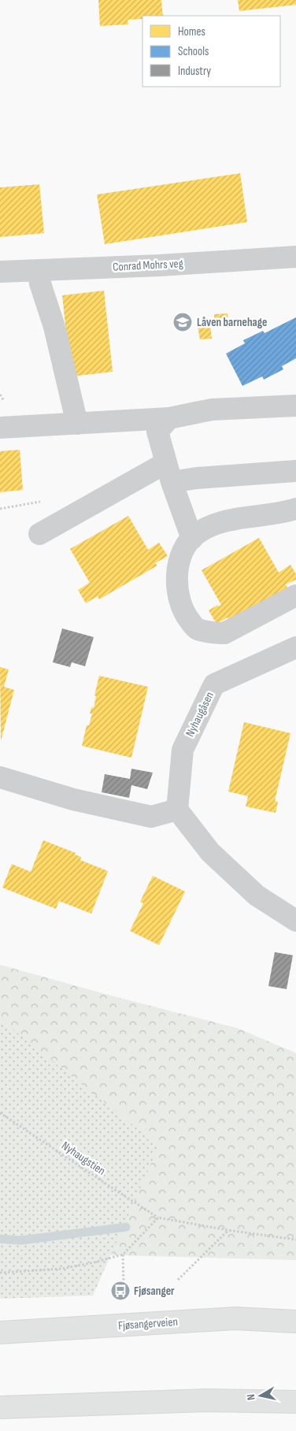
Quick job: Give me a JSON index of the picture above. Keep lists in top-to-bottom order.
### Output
{
  "streets": {
    "highway": ["Fjøsangerveien"],
    "street": ["Conrad Mohrs veg", "Nyhaugåsen"],
    "path": ["Nyhaugstien"]
  },
  "places": {
    "school or university": ["Låven barnehage"],
    "bus stop": ["Fjøsanger"]
  },
  "legend": ["Homes", "Schools", "Industry"],
  "north": "left"
}
